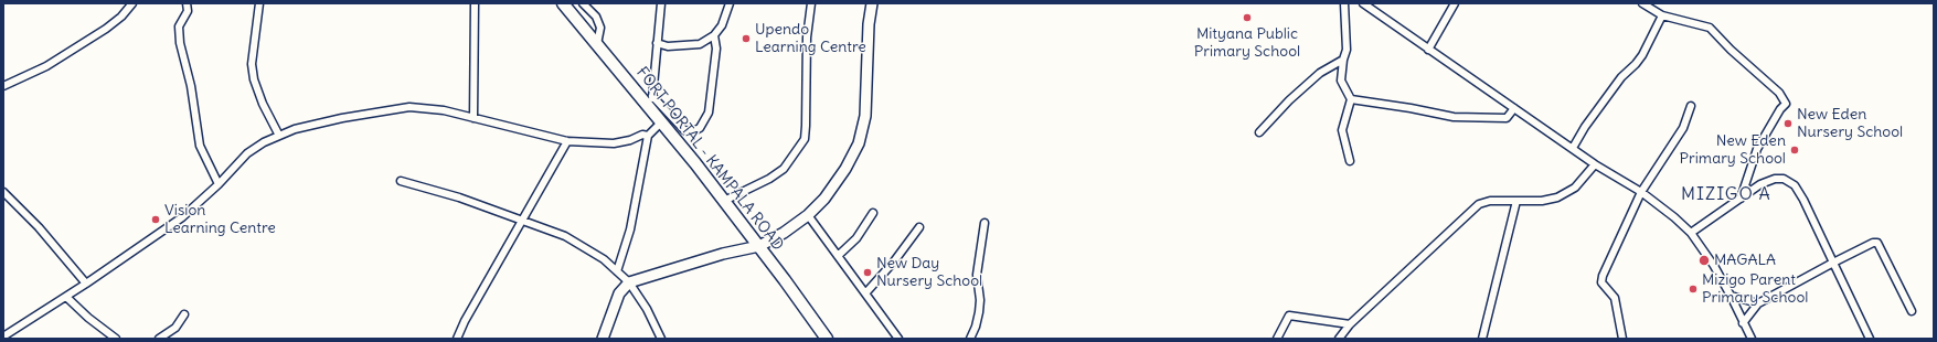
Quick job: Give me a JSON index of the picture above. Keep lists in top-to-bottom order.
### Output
{
  "streets": {
    "main road": ["FORT PORTAL - KAMPALA ROAD"]
  },
  "districts": ["MIZIGO A"],
  "places": [
    "Mityana Public Primary School",
    "Upendo Learning Centre",
    "New Eden Nursery School",
    "New Eden Primary School",
    "Vision Learning Centre",
    "MAGALA",
    "New Day Nursery School",
    "Mizigo Parent Primary School"
  ]
}
